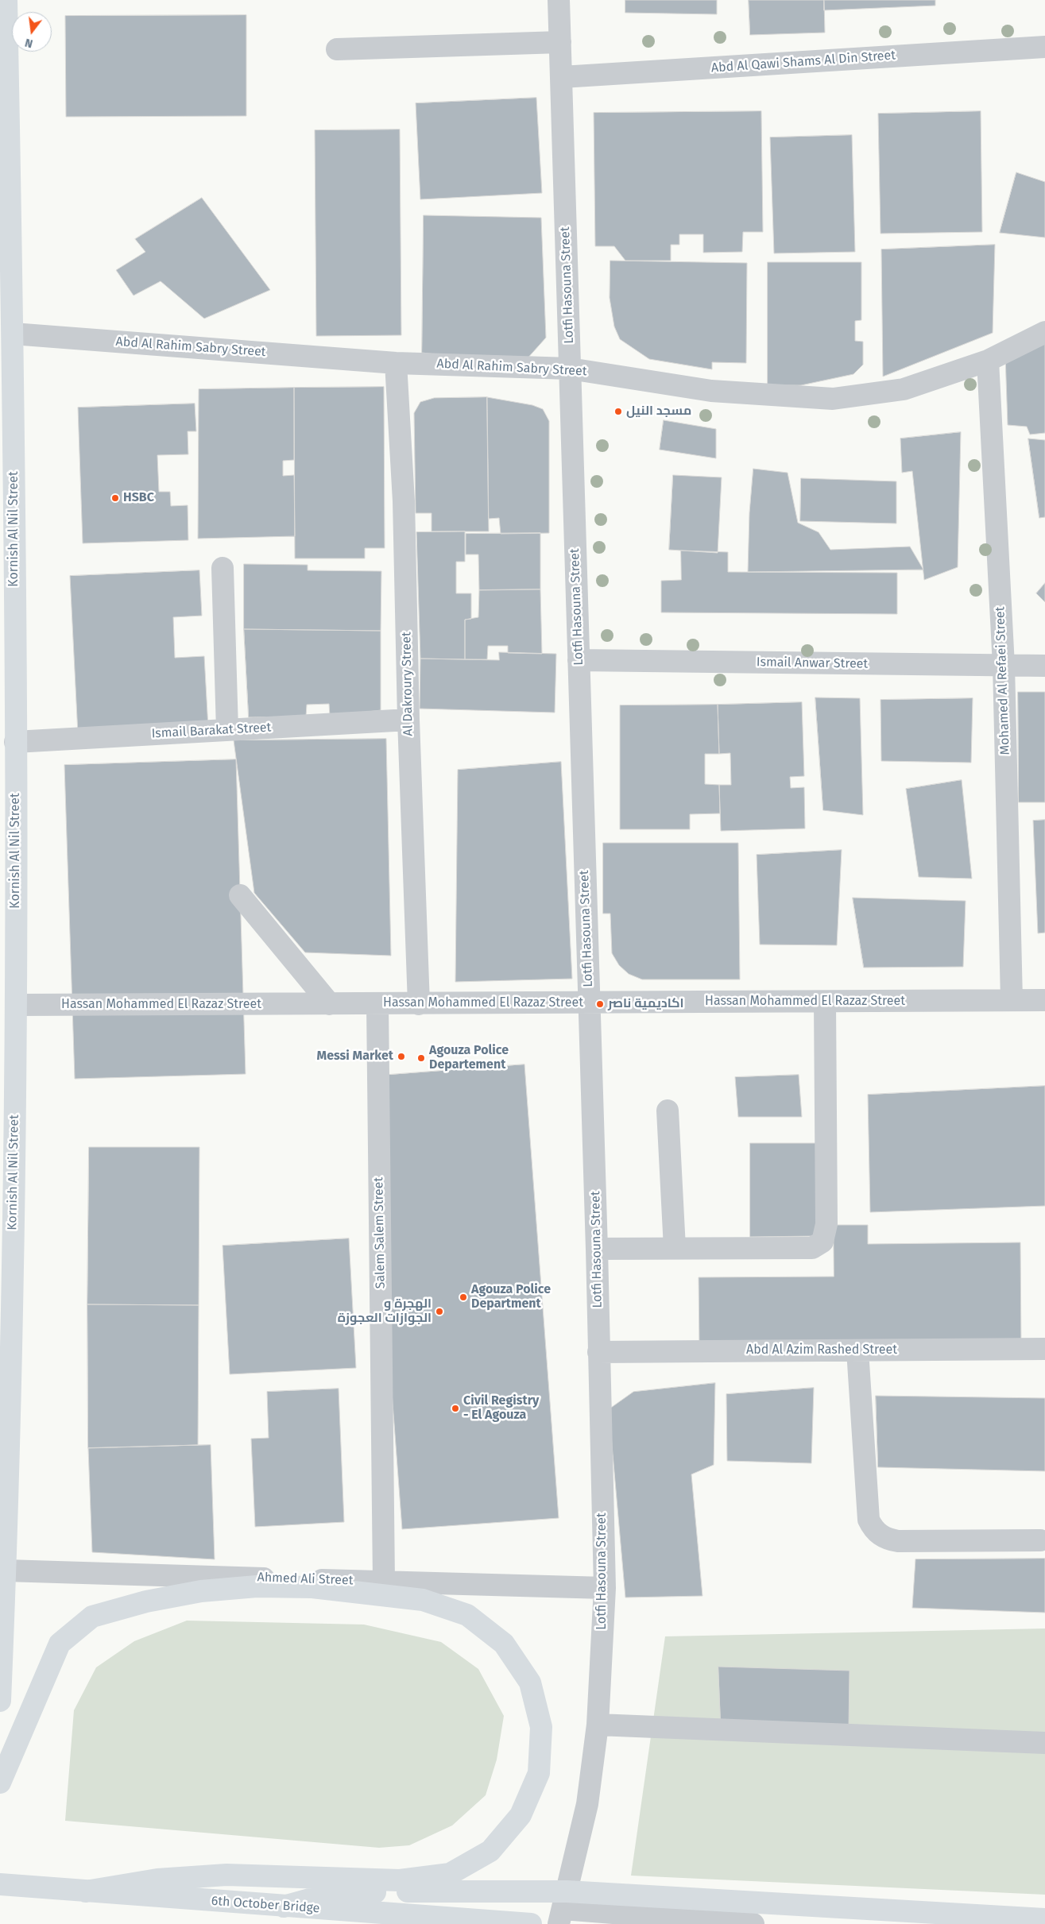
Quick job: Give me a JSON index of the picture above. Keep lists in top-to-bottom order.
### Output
{
  "streets": {
    "main road": ["Kornish Al Nil Street", "6th October Bridge"],
    "street": [
      "Abd Al Qawi Shams Al Din Street",
      "Lotfi Hasouna Street",
      "Abd Al Rahim Sabry Street",
      "Ismail Anwar Street",
      "Mohamed Al Refaei Street",
      "Al Dakroury Street",
      "Ismail Barakat Street",
      "Hassan Mohammed El Razaz Street",
      "Salem Salem Street",
      "Abd Al Azim Rashed Street",
      "Ahmed Ali Street"
    ]
  },
  "crossings": [
    ["Abd Al Qawi Shams Al Din Street", "Lotfi Hasouna Street"],
    ["Lotfi Hasouna Street", "Abd Al Rahim Sabry Street"],
    ["Lotfi Hasouna Street", "Ismail Anwar Street"],
    ["Lotfi Hasouna Street", "Hassan Mohammed El Razaz Street"],
    ["Lotfi Hasouna Street", "Abd Al Azim Rashed Street"],
    ["Lotfi Hasouna Street", "Ahmed Ali Street"],
    ["Abd Al Rahim Sabry Street", "Kornish Al Nil Street"],
    ["Abd Al Rahim Sabry Street", "Mohamed Al Refaei Street"],
    ["Abd Al Rahim Sabry Street", "Al Dakroury Street"],
    ["Kornish Al Nil Street", "Ismail Barakat Street"],
    ["Kornish Al Nil Street", "Hassan Mohammed El Razaz Street"],
    ["Kornish Al Nil Street", "Ahmed Ali Street"],
    ["Ismail Anwar Street", "Mohamed Al Refaei Street"],
    ["Mohamed Al Refaei Street", "Hassan Mohammed El Razaz Street"],
    ["Al Dakroury Street", "Ismail Barakat Street"],
    ["Al Dakroury Street", "Hassan Mohammed El Razaz Street"],
    ["Hassan Mohammed El Razaz Street", "Salem Salem Street"],
    ["Salem Salem Street", "Ahmed Ali Street"]
  ],
  "places": [
    "مسجد النيل",
    "HSBC",
    "اكاديمية ناصر",
    "Messi Market",
    "Agouza Police Departement",
    "Agouza Police Department",
    "الهجرة و الجوازات العجوزة",
    "Civil Registry - El Agouza"
  ],
  "north": "bottom"
}
